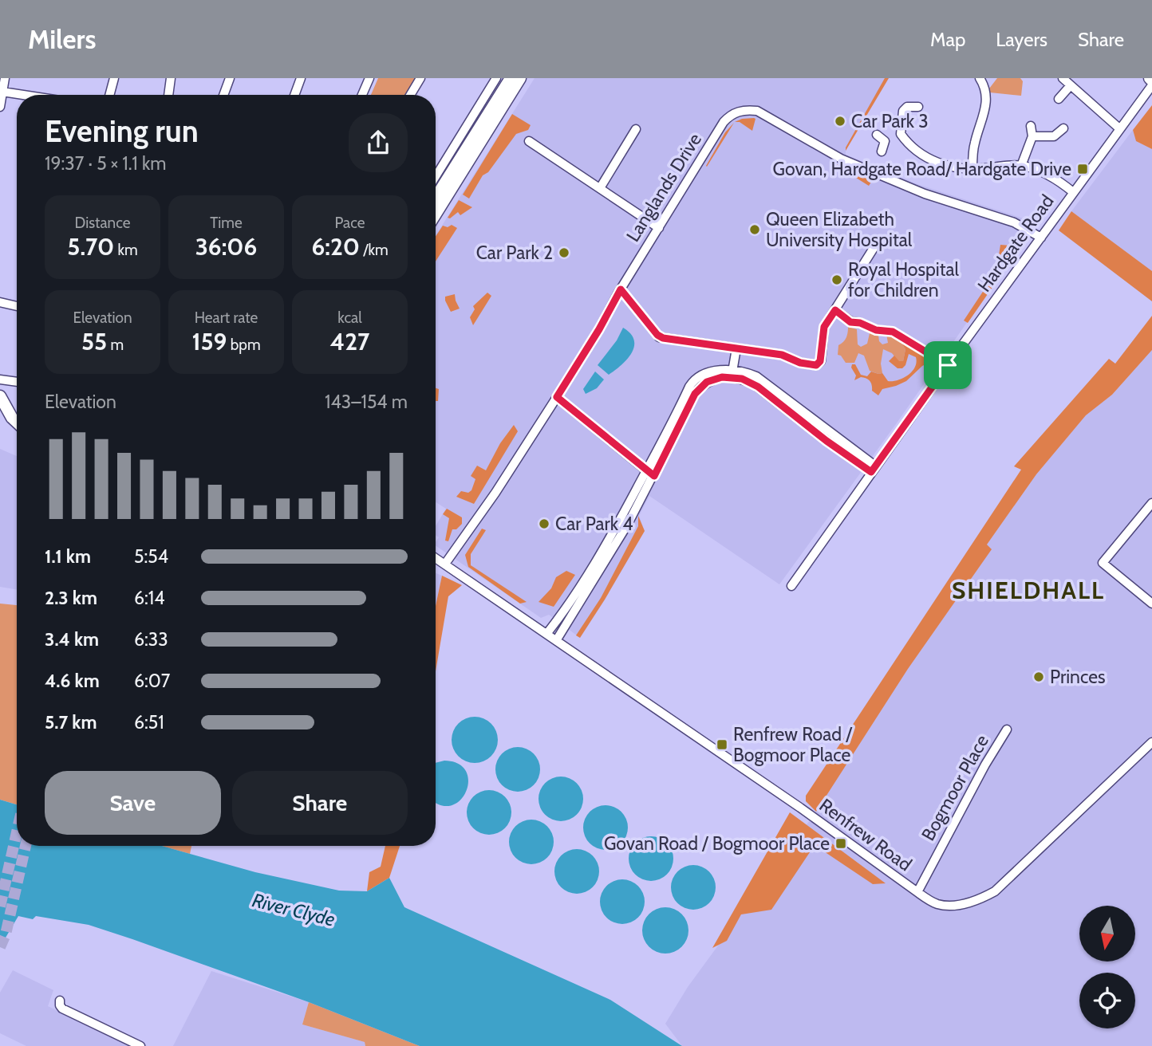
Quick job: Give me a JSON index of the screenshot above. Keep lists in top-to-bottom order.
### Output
{
  "streets": {
    "street": [
      "Langlands Drive",
      "Hardgate Road",
      "Bogmoor Place",
      "Renfrew Road"
    ]
  },
  "crossings": [
    ["Langlands Drive", "Hardgate Road"],
    ["Langlands Drive", "Renfrew Road"],
    ["Bogmoor Place", "Renfrew Road"]
  ],
  "districts": ["SHIELDHALL"],
  "water": ["River Clyde"],
  "places": {
    "other": [
      "Car Park 3",
      "Queen Elizabeth University Hospital",
      "Car Park 2",
      "Royal Hospital for Children",
      "Car Park 4",
      "Princes"
    ],
    "transit": ["Govan, Hardgate Road/ Hardgate Drive", "Renfrew Road / Bogmoor Place", "Govan Road / Bogmoor Place"]
  },
  "north": "bottom",
  "page": {
    "header": "Milers",
    "nav": ["Map", "Layers", "Share"],
    "heading": ["Evening run", "19:37 · 5 × 1.1 km"],
    "stats": [
      ["Distance", "5.70 km"],
      ["Time", "36:06"],
      ["Pace", "6:20 /km"],
      ["Elevation", "55 m"],
      ["Heart rate", "159 bpm"],
      ["kcal", "427"]
    ],
    "chart": ["Elevation", "143–154 m"],
    "list": [
      {
        "name": "1.1 km",
        "note": "5:54"
      },
      {
        "name": "2.3 km",
        "note": "6:14"
      },
      {
        "name": "3.4 km",
        "note": "6:33"
      },
      {
        "name": "4.6 km",
        "note": "6:07"
      },
      {
        "name": "5.7 km",
        "note": "6:51"
      }
    ],
    "buttons": ["Save", "Share"]
  }
}
